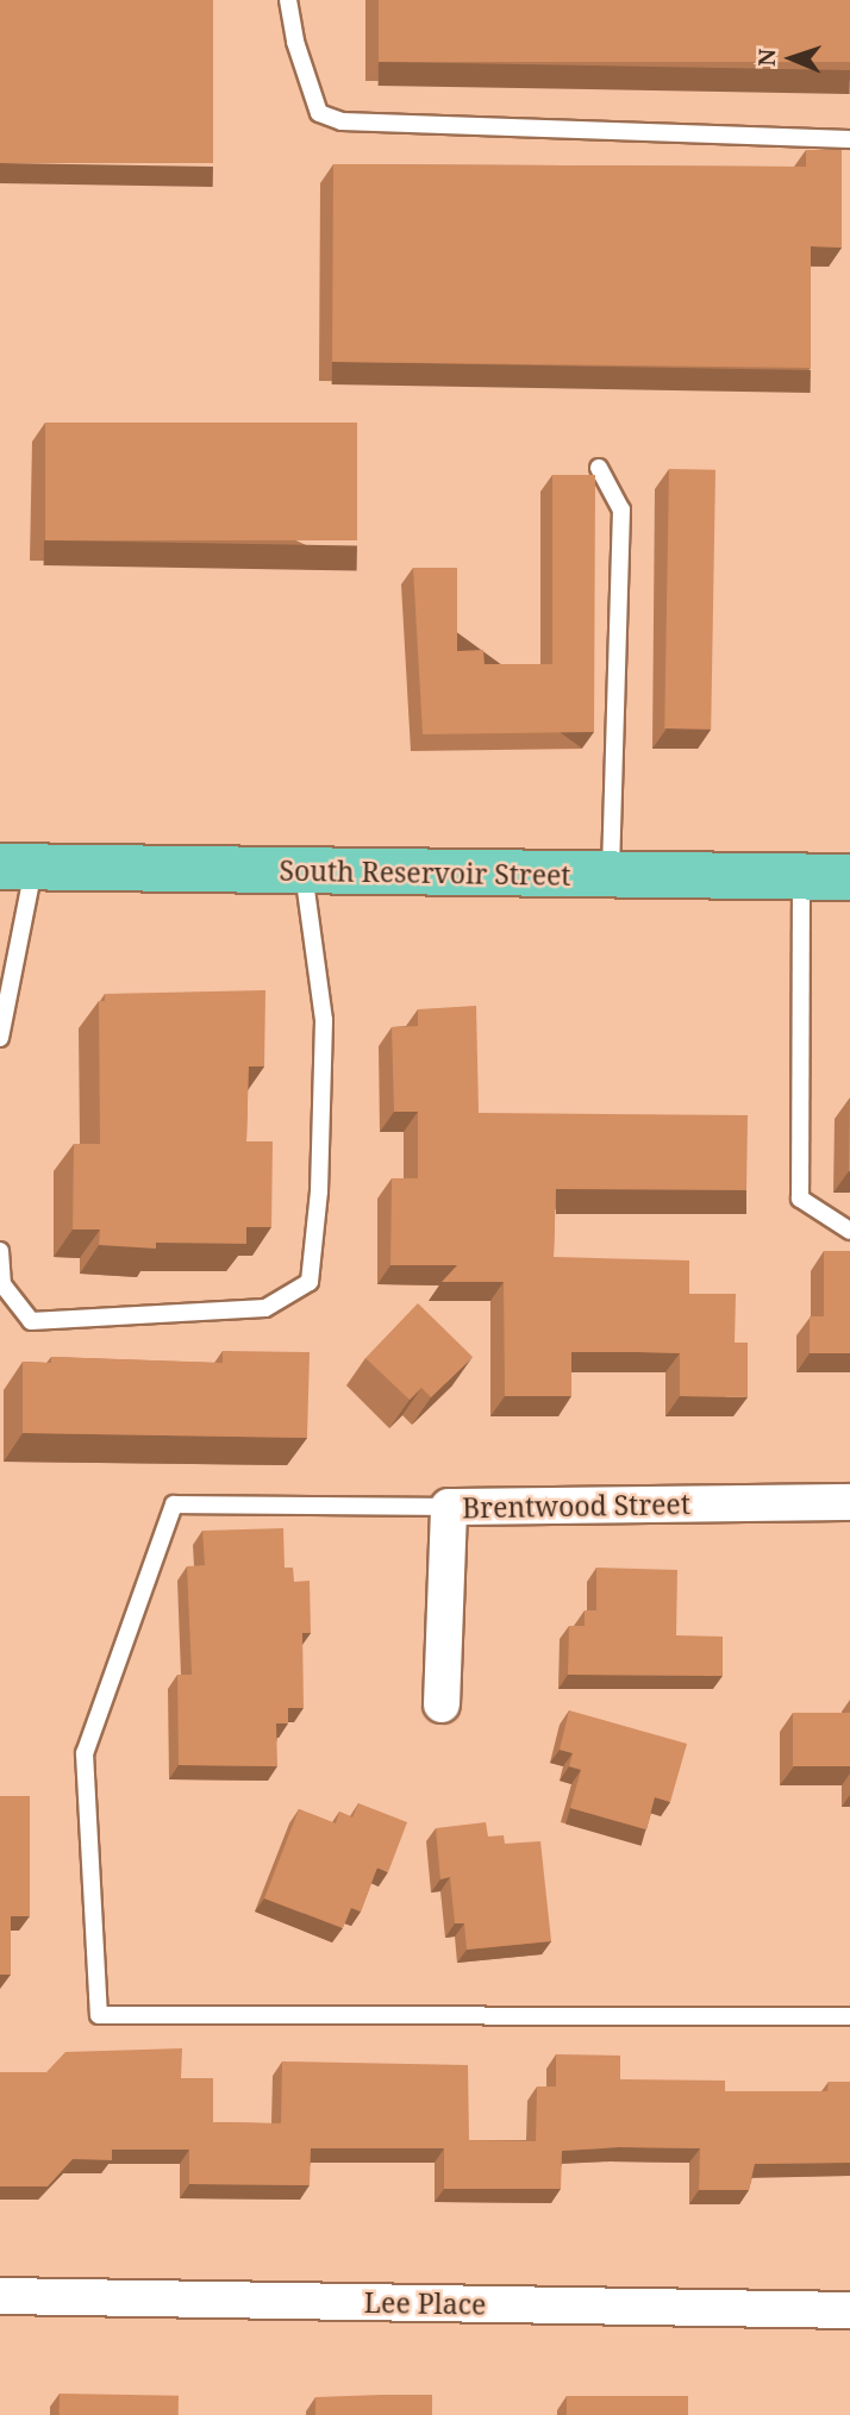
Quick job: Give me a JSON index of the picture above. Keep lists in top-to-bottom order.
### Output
{
  "streets": {
    "main road": ["South Reservoir Street"],
    "street": ["Brentwood Street", "Lee Place"]
  },
  "north": "left"
}
